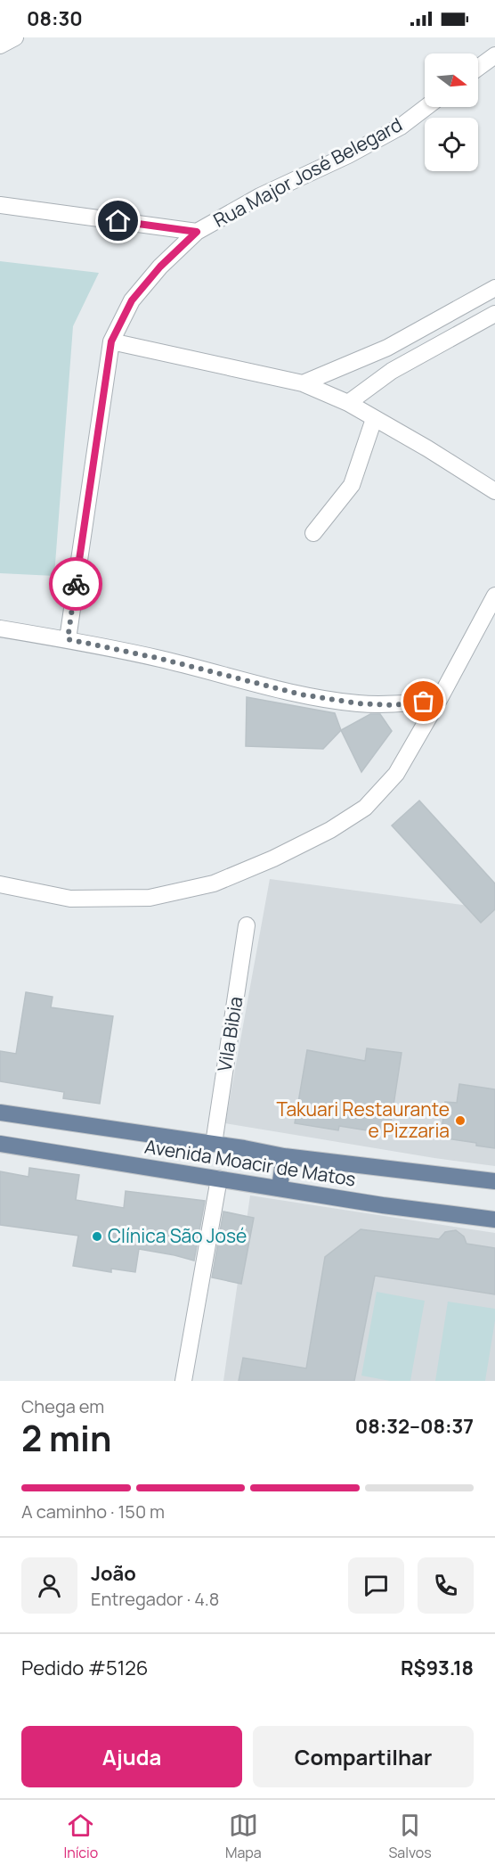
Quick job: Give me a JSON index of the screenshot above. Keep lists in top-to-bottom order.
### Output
{
  "streets": {
    "main road": ["Avenida Moacir de Matos"],
    "street": ["Rua Major José Belegard", "Vila Bibia"]
  },
  "crossings": [
    ["Vila Bibia", "Avenida Moacir de Matos"]
  ],
  "places": ["Takuari Restaurante e Pizzaria", "Clínica São José"],
  "north": "right",
  "page": {
    "status": "08:30",
    "heading": ["2 min", "Chega em", "08:32–08:37"],
    "panel": [
      "João",
      "Entregador · 4.8",
      "Pedido #5126",
      "R$93.18"
    ],
    "bar": "A caminho · 150 m",
    "buttons": ["Ajuda", "Compartilhar"],
    "tabs": ["Início", "Mapa", "Salvos"]
  }
}
